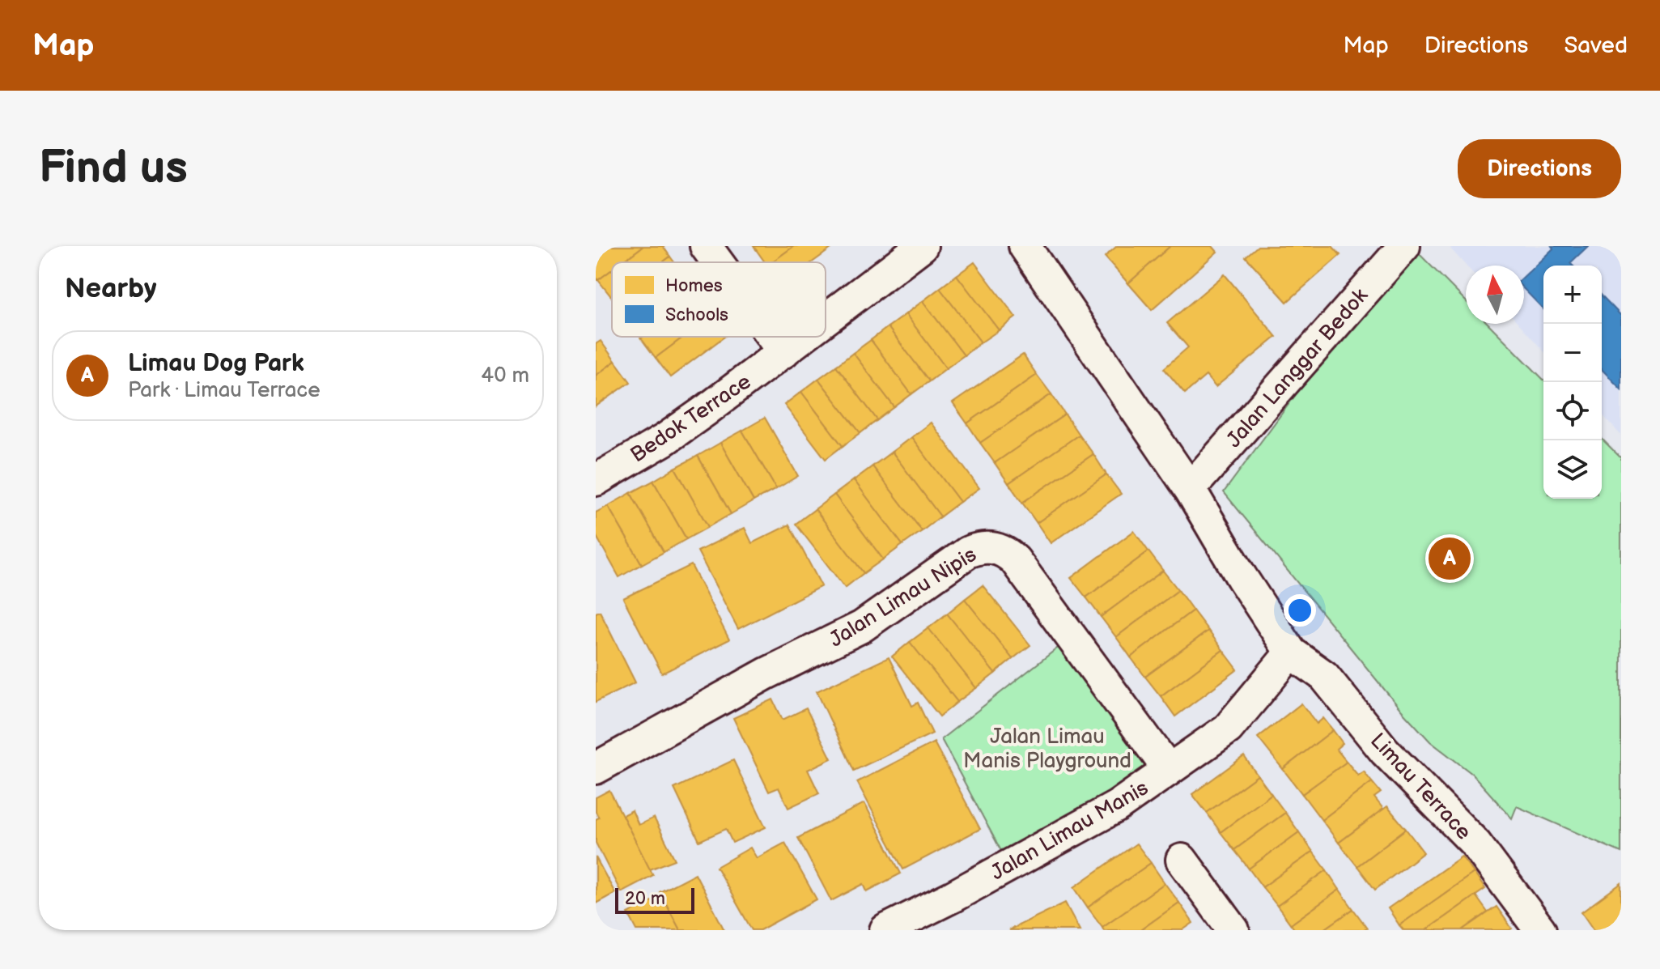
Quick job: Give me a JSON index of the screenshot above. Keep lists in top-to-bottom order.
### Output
{
  "streets": {
    "street": [
      "Jalan Langgar Bedok",
      "Bedok Terrace",
      "Jalan Limau Nipis",
      "Limau Terrace",
      "Jalan Limau Manis"
    ]
  },
  "crossings": [
    ["Jalan Limau Nipis", "Jalan Limau Manis"],
    ["Limau Terrace", "Jalan Limau Manis"]
  ],
  "parks": ["Jalan Limau Manis Playground"],
  "legend": ["Homes", "Schools"],
  "scale_bar": "20 m",
  "north": "top",
  "page": {
    "header": "Map",
    "nav": ["Map", "Directions", "Saved"],
    "buttons": "Directions",
    "title": "Find us",
    "heading": "Nearby",
    "map_buttons": ["+", "−"],
    "list": [
      {
        "mark": "A",
        "name": "Limau Dog Park",
        "note": "Park · Limau Terrace",
        "value": "40 m"
      }
    ],
    "pins": "A",
    "scale": "20 m"
  }
}
